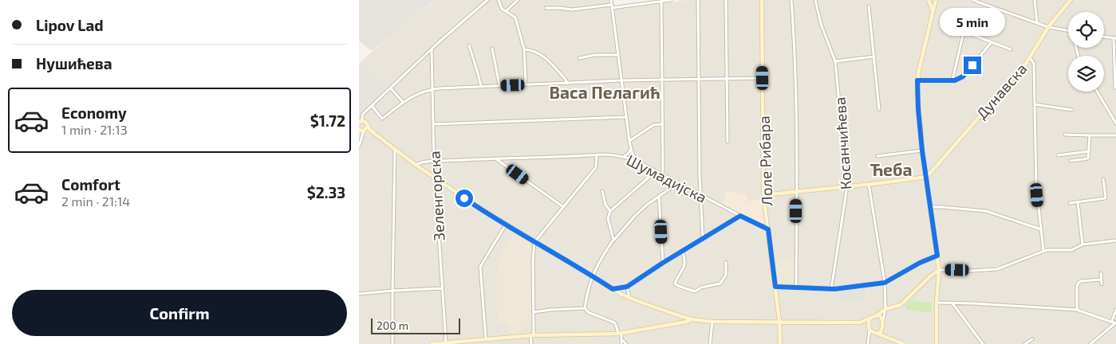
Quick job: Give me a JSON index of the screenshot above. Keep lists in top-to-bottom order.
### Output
{
  "streets": {
    "street": [
      "Дунавска",
      "Косанчићева",
      "Лоле Рибара",
      "Шумадијска",
      "Зеленгорска"
    ]
  },
  "crossings": [
    ["Лоле Рибара", "Шумадијска"],
    ["Шумадијска", "Зеленгорска"]
  ],
  "districts": ["Васа Пелагић", "Ћеба"],
  "scale_bar": "200 m",
  "page": {
    "banner": ["Lipov Lad", "Нушићева"],
    "bubble": "5 min",
    "list": [
      {
        "name": "Economy",
        "note": "1 min · 21:13",
        "value": "$1.72"
      },
      {
        "name": "Comfort",
        "note": "2 min · 21:14",
        "value": "$2.33"
      }
    ],
    "buttons": "Confirm",
    "scale": "200 m"
  }
}
